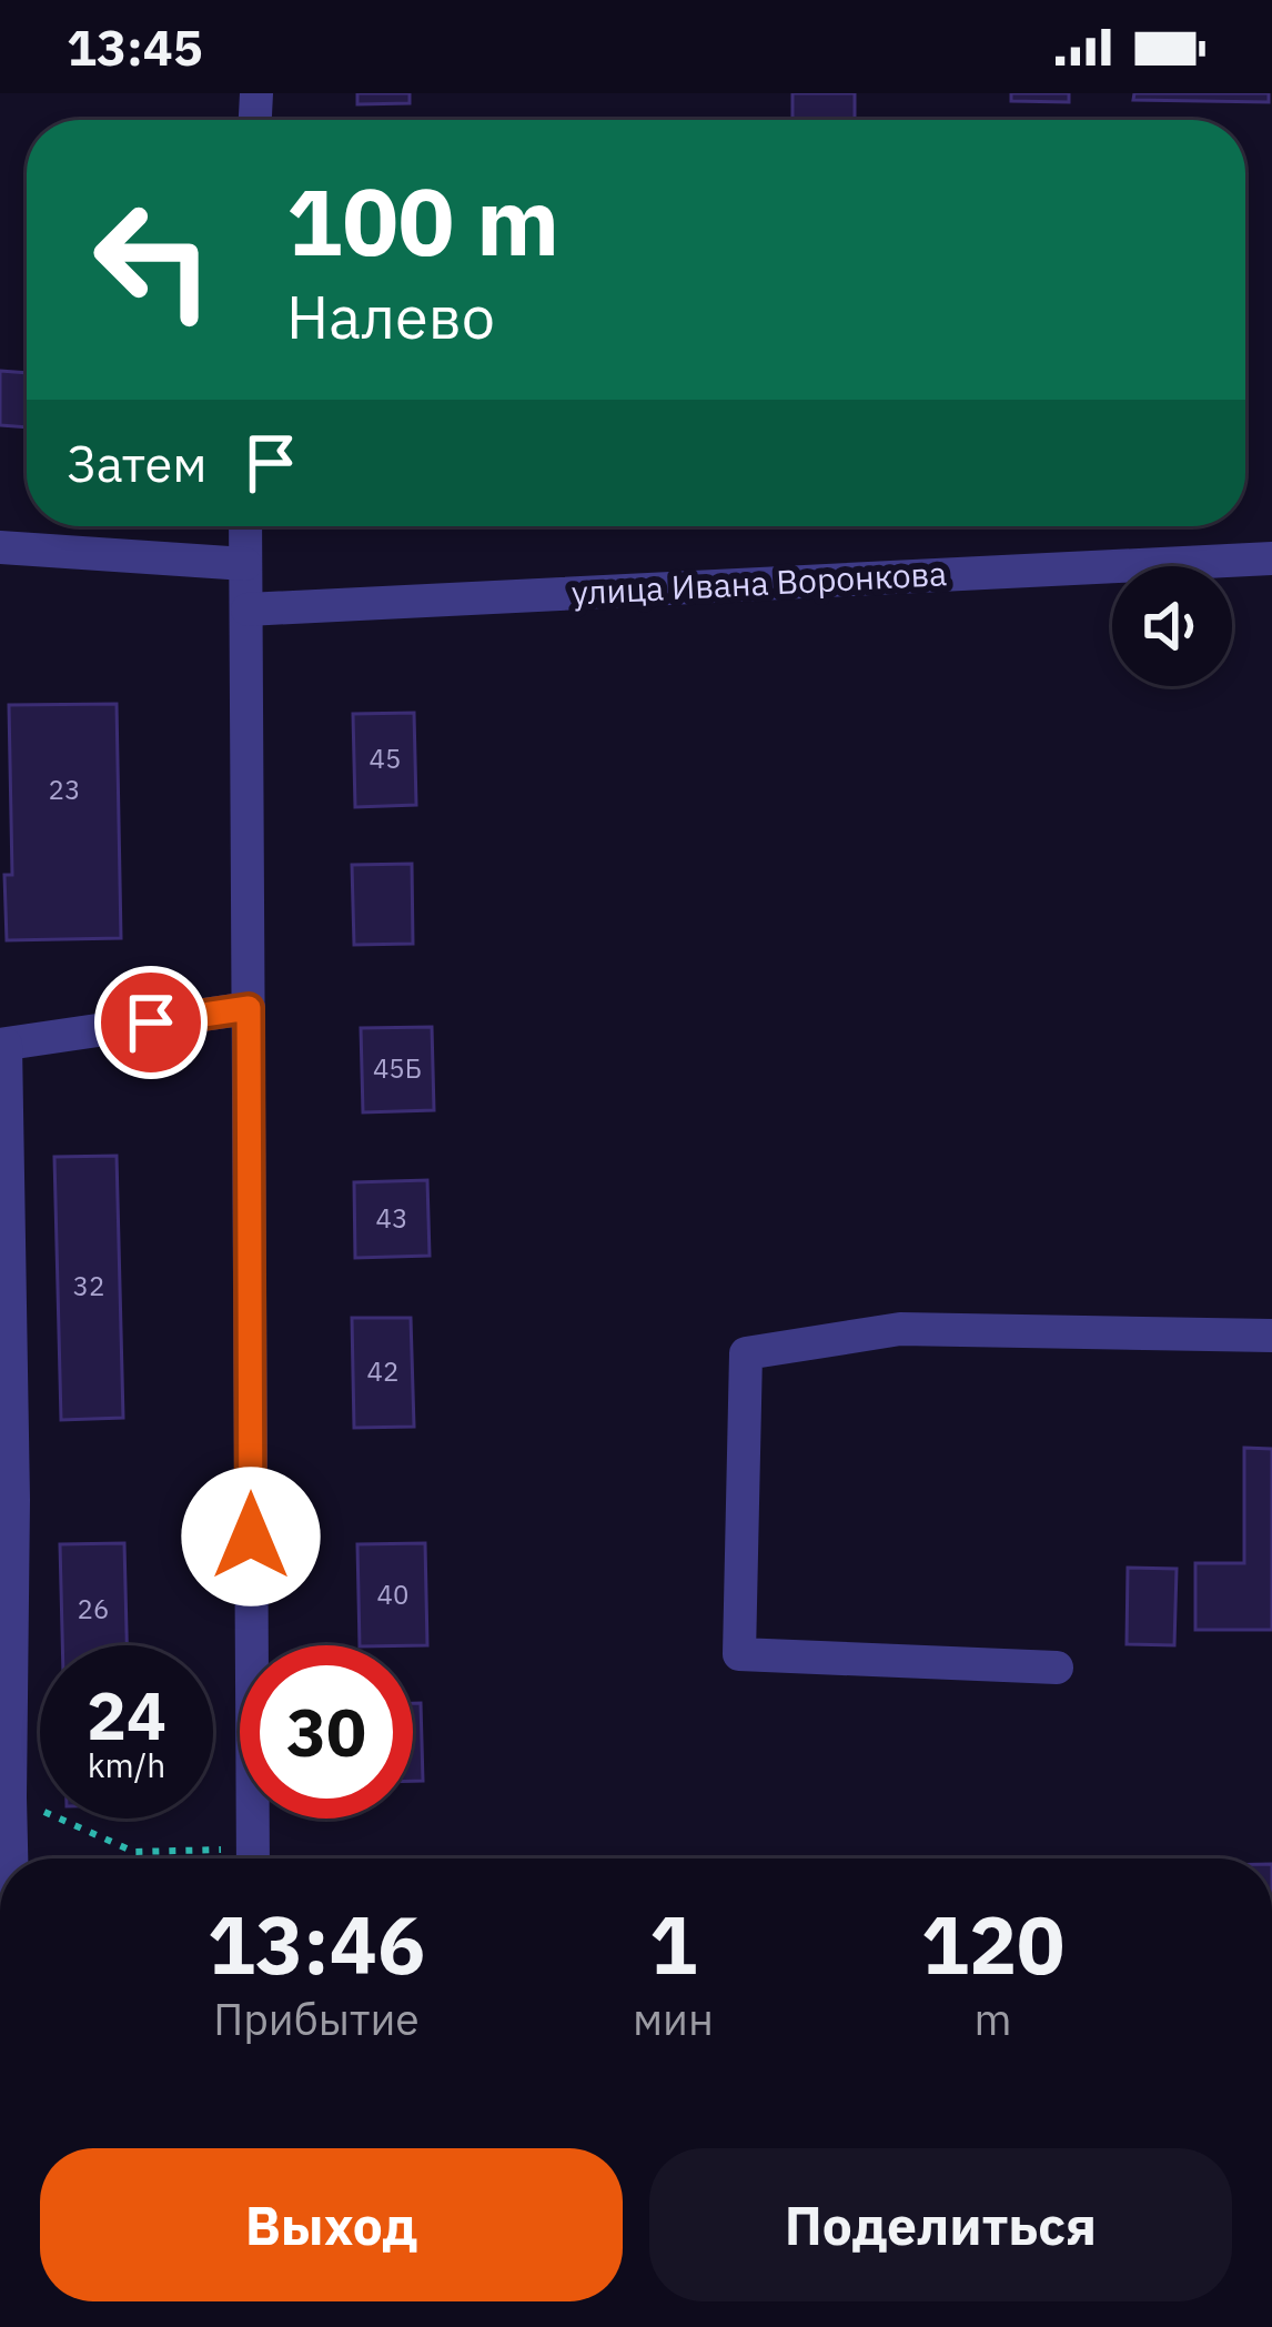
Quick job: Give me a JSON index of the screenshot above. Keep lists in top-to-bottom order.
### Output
{
  "streets": {
    "street": ["улица Ивана Воронкова"]
  },
  "house_numbers": [
    "45",
    "23",
    "45Б",
    "43",
    "32",
    "42",
    "40",
    "26"
  ],
  "page": {
    "status": "13:45",
    "turn": ["100 m", "Налево"],
    "then": "Затем",
    "speed": "24 km/h",
    "limit": "30",
    "eta": [
      "13:46",
      "Прибытие",
      "1",
      "мин",
      "120",
      "m"
    ],
    "buttons": ["Выход", "Поделиться"]
  }
}
